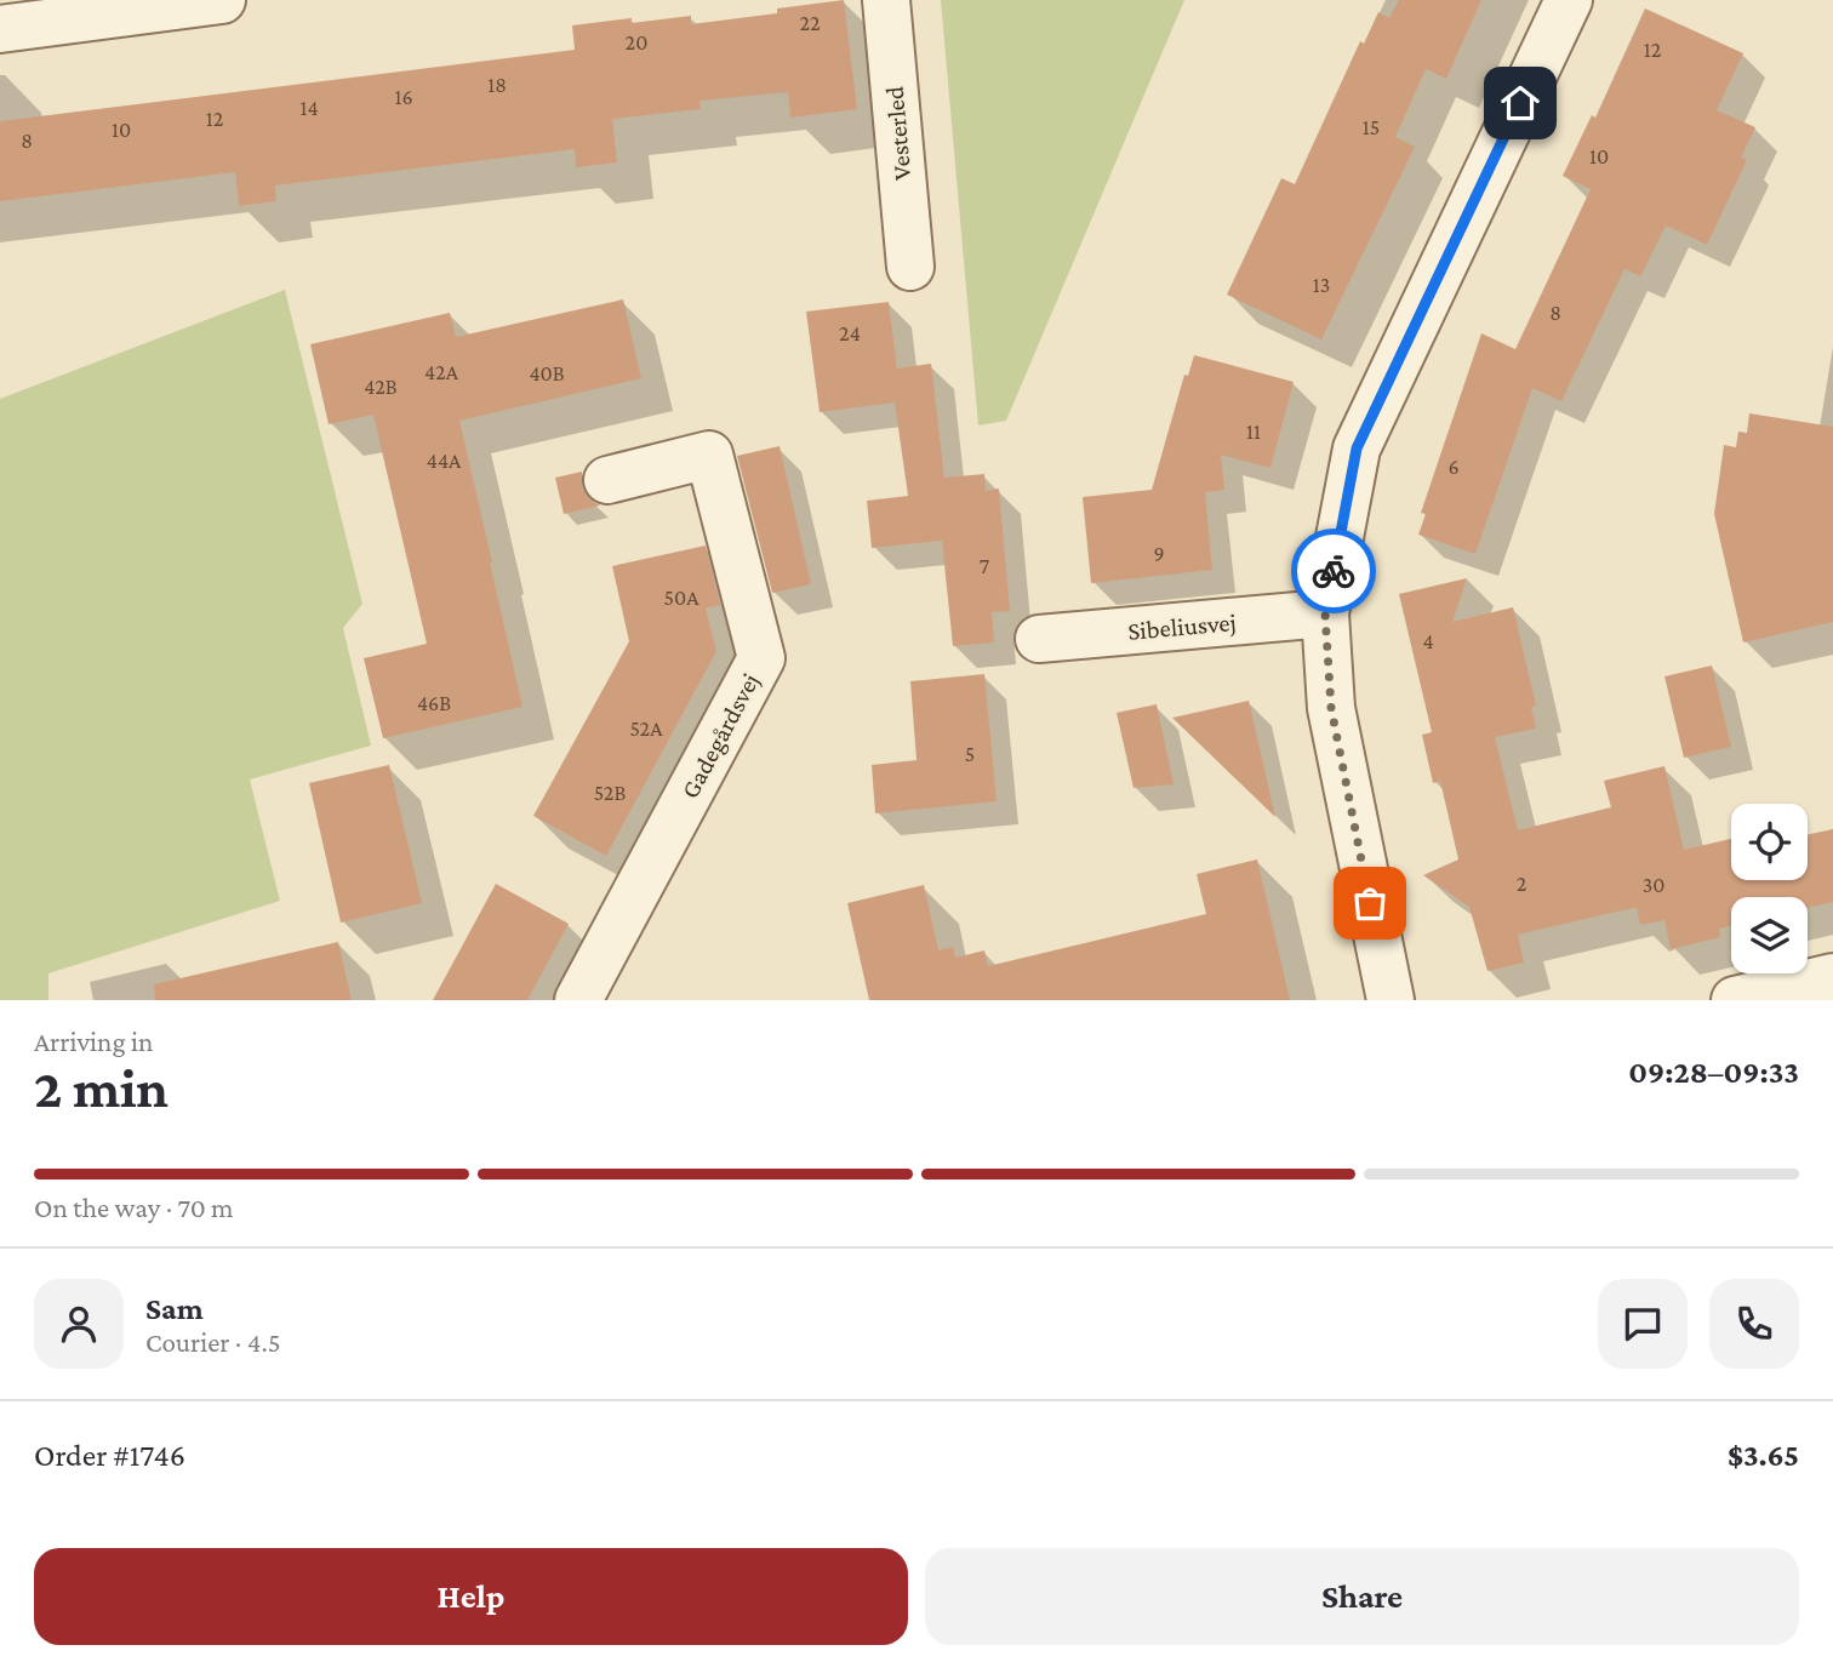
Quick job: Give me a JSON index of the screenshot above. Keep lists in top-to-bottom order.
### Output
{
  "streets": {
    "street": ["Vesterled", "Sibeliusvej", "Gadegårdsvej"]
  },
  "house_numbers": [
    "22",
    "20",
    "12",
    "18",
    "16",
    "14",
    "12",
    "15",
    "10",
    "8",
    "10",
    "13",
    "8",
    "24",
    "42A",
    "40B",
    "42B",
    "11",
    "44A",
    "6",
    "9",
    "7",
    "50A",
    "4",
    "46B",
    "52A",
    "5",
    "52B",
    "2",
    "30"
  ],
  "page": {
    "heading": ["2 min", "Arriving in", "09:28–09:33"],
    "panel": [
      "Sam",
      "Courier · 4.5",
      "Order #1746",
      "$3.65"
    ],
    "bar": "On the way · 70 m",
    "buttons": ["Help", "Share"]
  }
}
